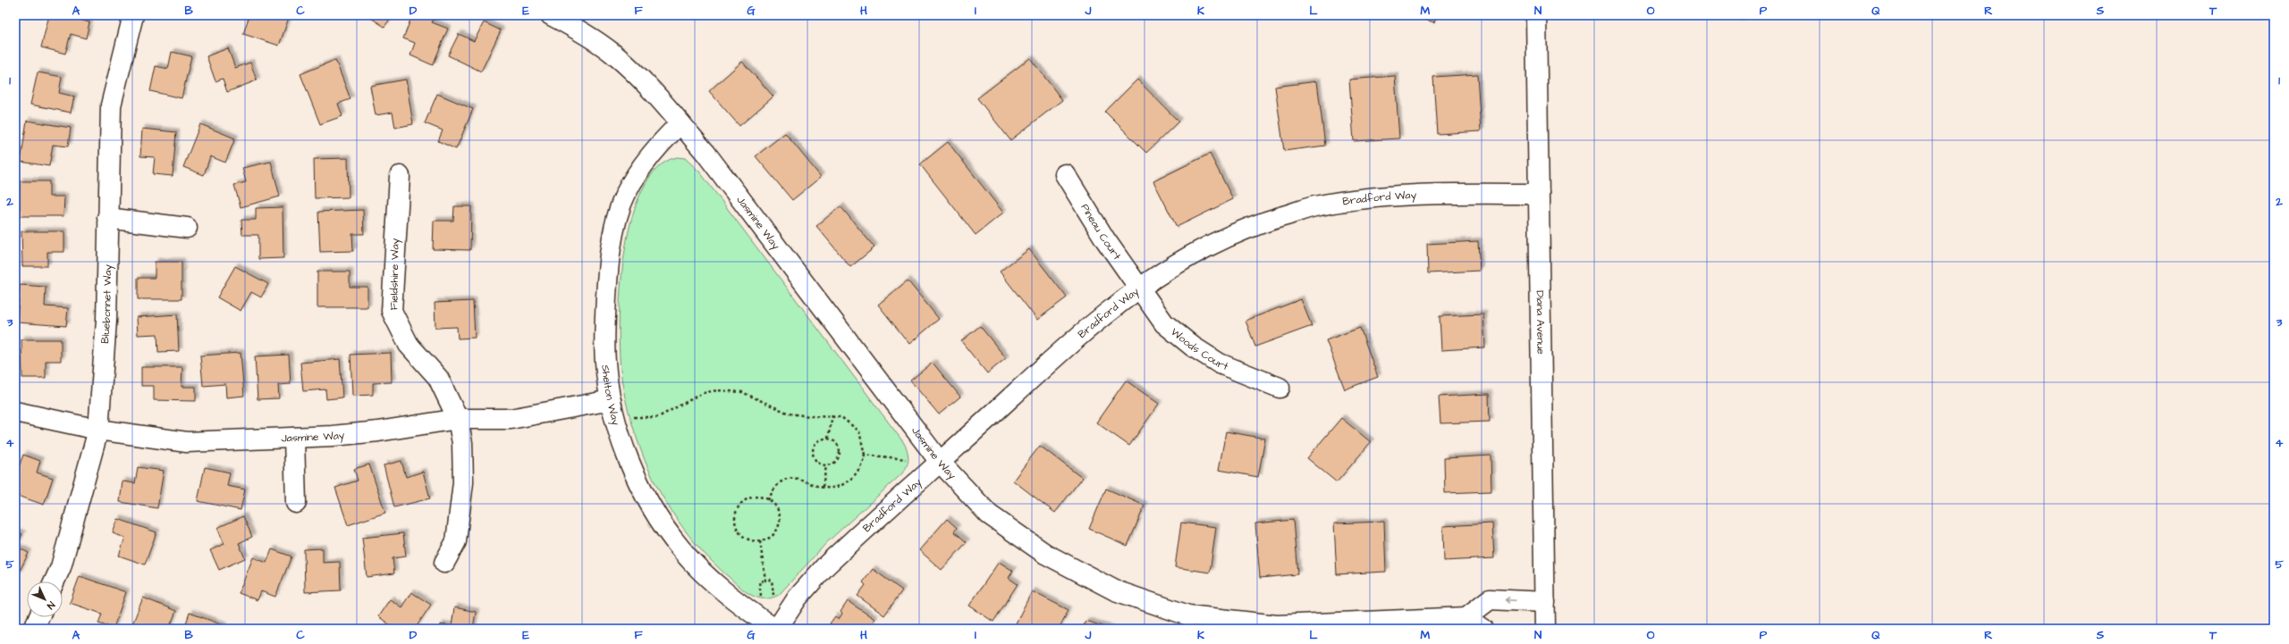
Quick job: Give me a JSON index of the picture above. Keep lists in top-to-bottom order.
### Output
{
  "streets": {
    "street": [
      "Bradford Way",
      "Jasmine Way",
      "Pineau Court",
      "Fieldshire Way",
      "Bluebonnet Way",
      "Diana Avenue",
      "Woods Court",
      "Shelton Way"
    ]
  },
  "crossings": [
    ["Bradford Way", "Jasmine Way"],
    ["Bradford Way", "Pineau Court"],
    ["Bradford Way", "Diana Avenue"],
    ["Bradford Way", "Woods Court"],
    ["Jasmine Way", "Fieldshire Way"],
    ["Jasmine Way", "Bluebonnet Way"],
    ["Jasmine Way", "Shelton Way"],
    ["Pineau Court", "Woods Court"]
  ],
  "north": "bottom right",
  "grid": {
    "columns": [
      "A",
      "B",
      "C",
      "D",
      "E",
      "F",
      "G",
      "H",
      "I",
      "J",
      "K",
      "L",
      "M",
      "N",
      "O",
      "P",
      "Q",
      "R",
      "S",
      "T"
    ],
    "rows": [
      "1",
      "2",
      "3",
      "4",
      "5"
    ]
  }
}
